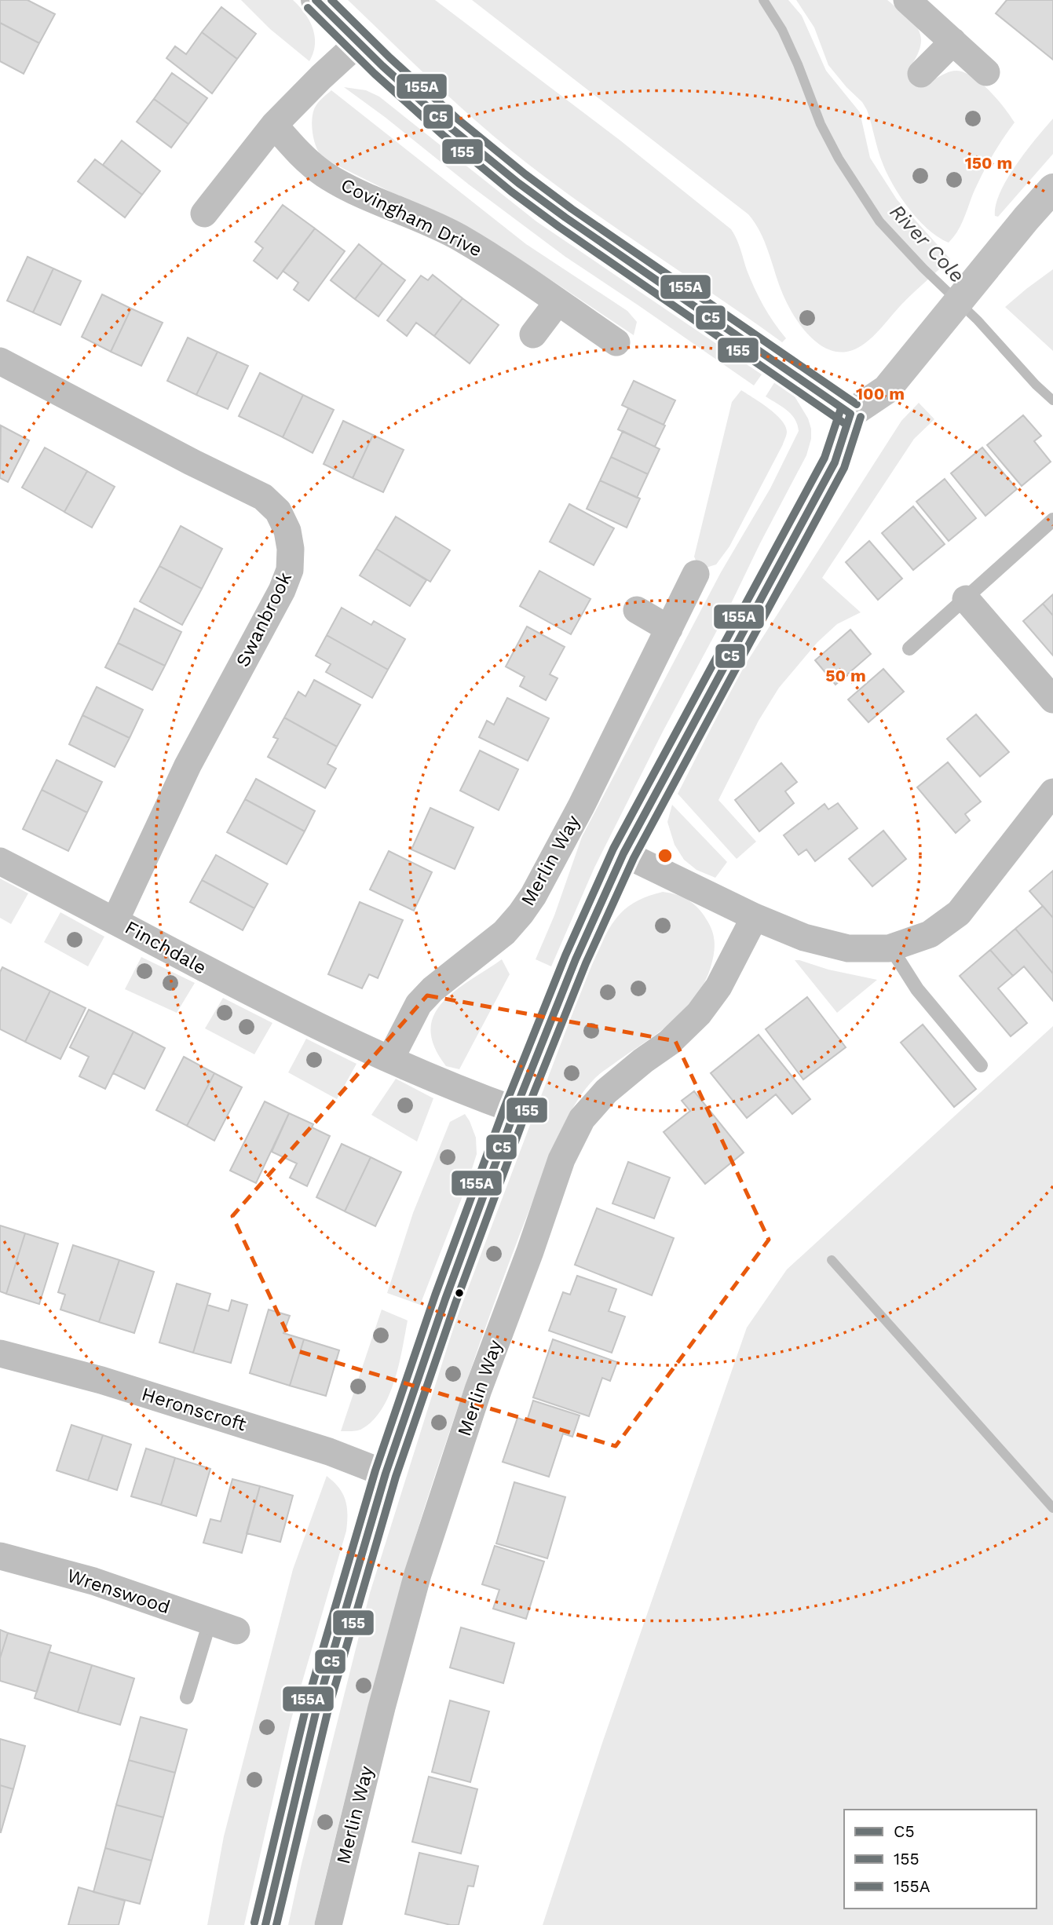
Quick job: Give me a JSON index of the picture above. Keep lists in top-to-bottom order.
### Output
{
  "streets": {
    "street": [
      "Covingham Drive",
      "Swanbrook",
      "Merlin Way",
      "Finchdale",
      "Heronscroft",
      "Wrenswood"
    ]
  },
  "crossings": [
    ["Swanbrook", "Finchdale"],
    ["Merlin Way", "Finchdale"]
  ],
  "water": ["River Cole"],
  "lines": ["transit line C5", "transit line 155A", "transit line 155"],
  "legend": ["C5", "155", "155A"],
  "rings": ["150 m", "100 m", "50 m"]
}
